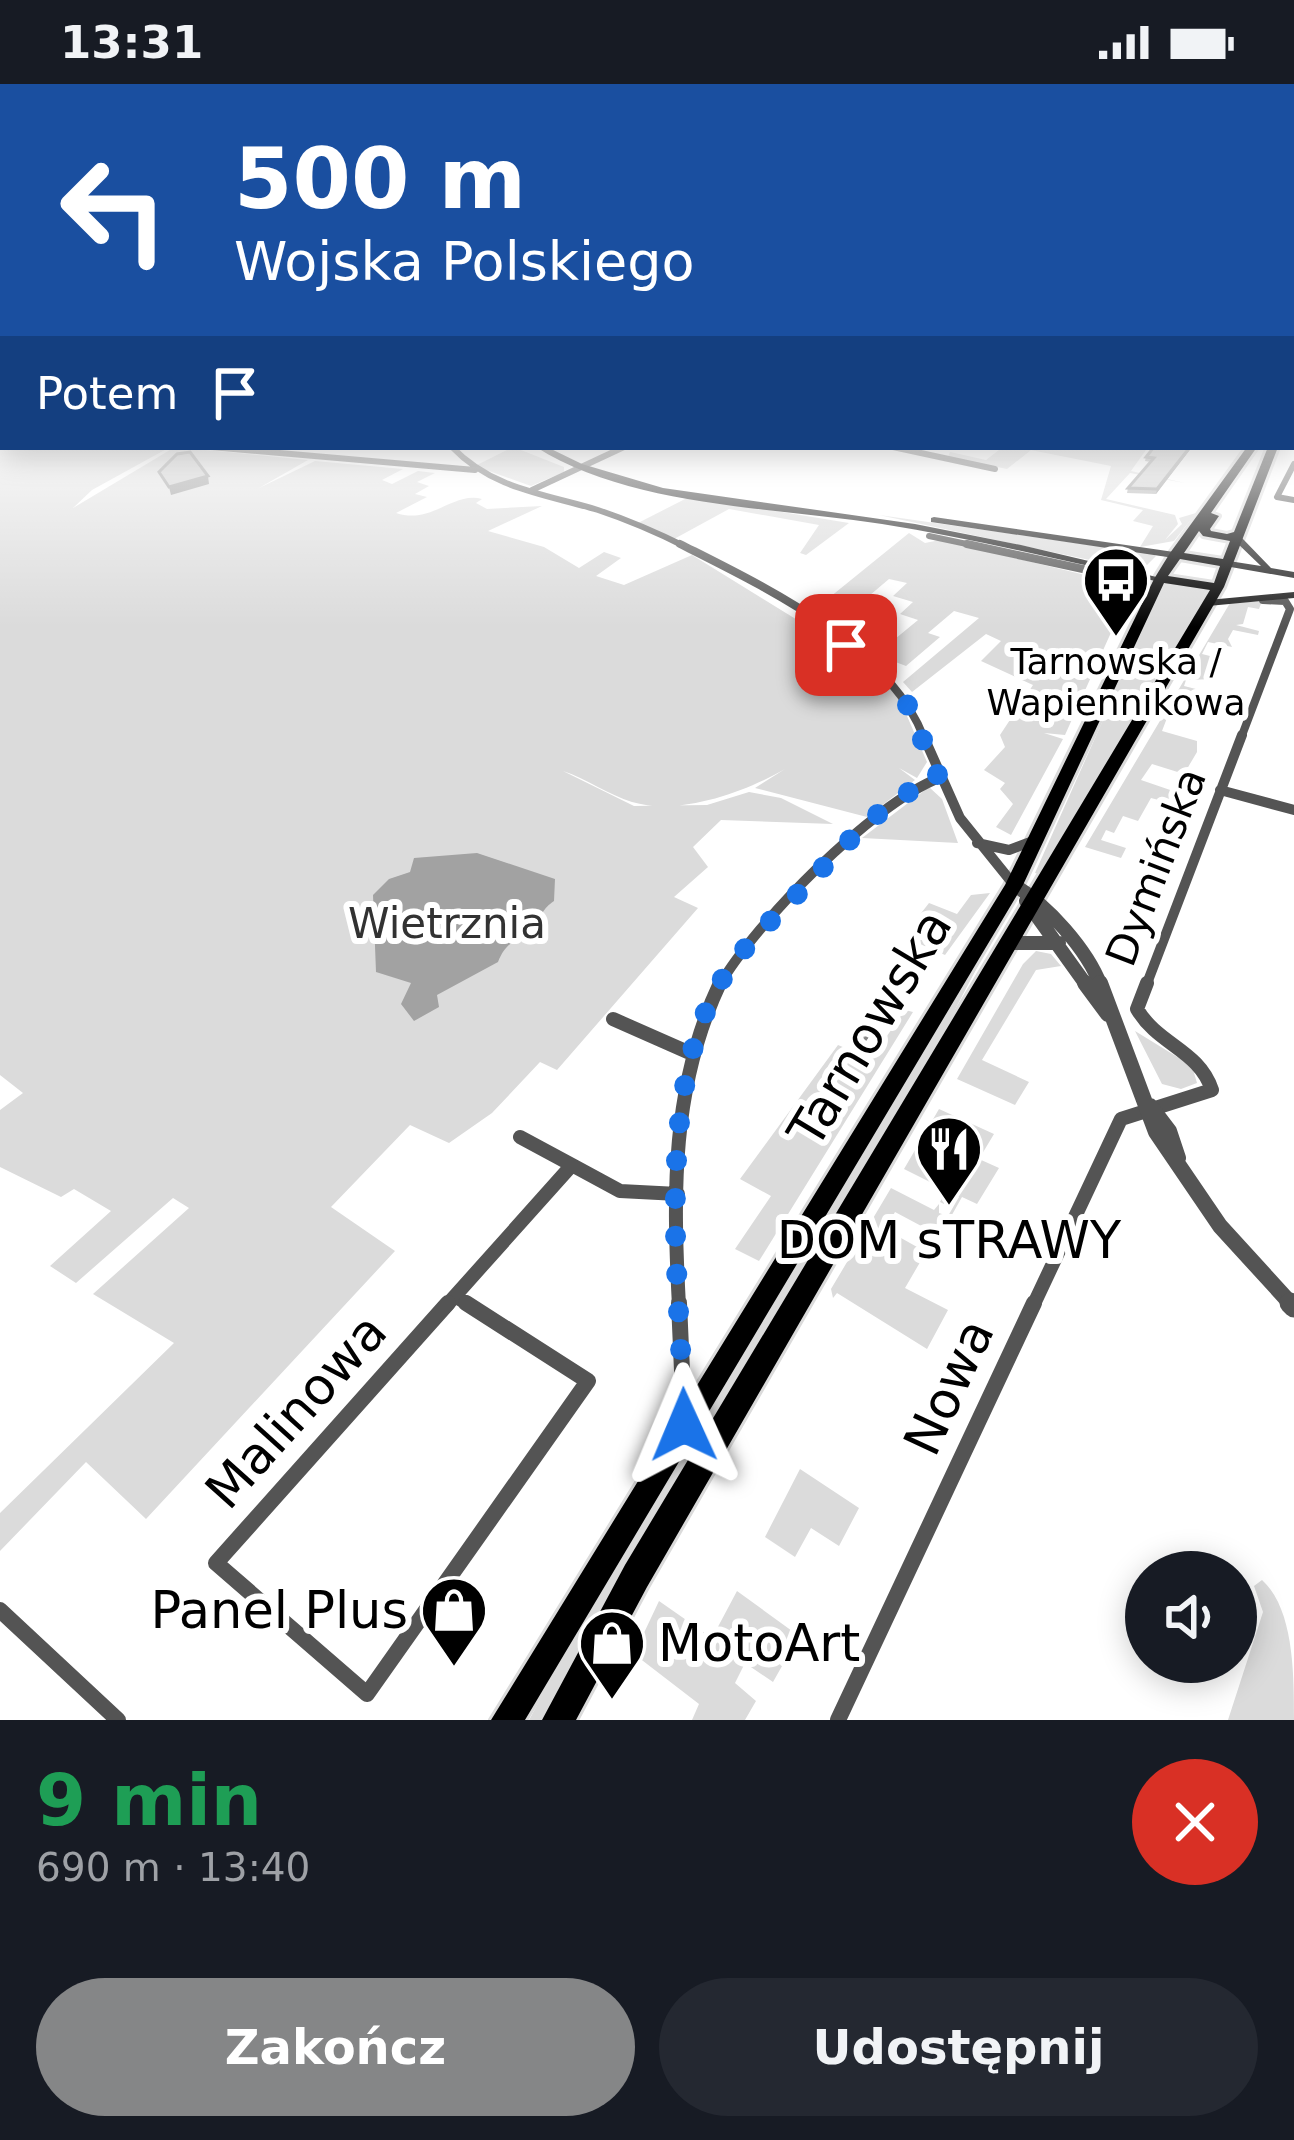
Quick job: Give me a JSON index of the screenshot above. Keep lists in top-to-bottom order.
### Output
{
  "streets": {
    "main road": ["Tarnowska"],
    "street": ["Dymińska", "Nowa", "Malinowa"]
  },
  "crossings": [
    ["Dymińska", "Nowa"]
  ],
  "parks": ["Wietrznia"],
  "places": {
    "bus stop": ["Tarnowska / Wapiennikowa"],
    "restaurant": ["DOM sTRAWY"],
    "shop": ["Panel Plus", "MotoArt"]
  },
  "page": {
    "status": "13:31",
    "turn": ["500 m", "Wojska Polskiego"],
    "then": "Potem",
    "heading": ["9 min", "690 m · 13:40"],
    "buttons": ["Zakończ", "Udostępnij"]
  }
}
